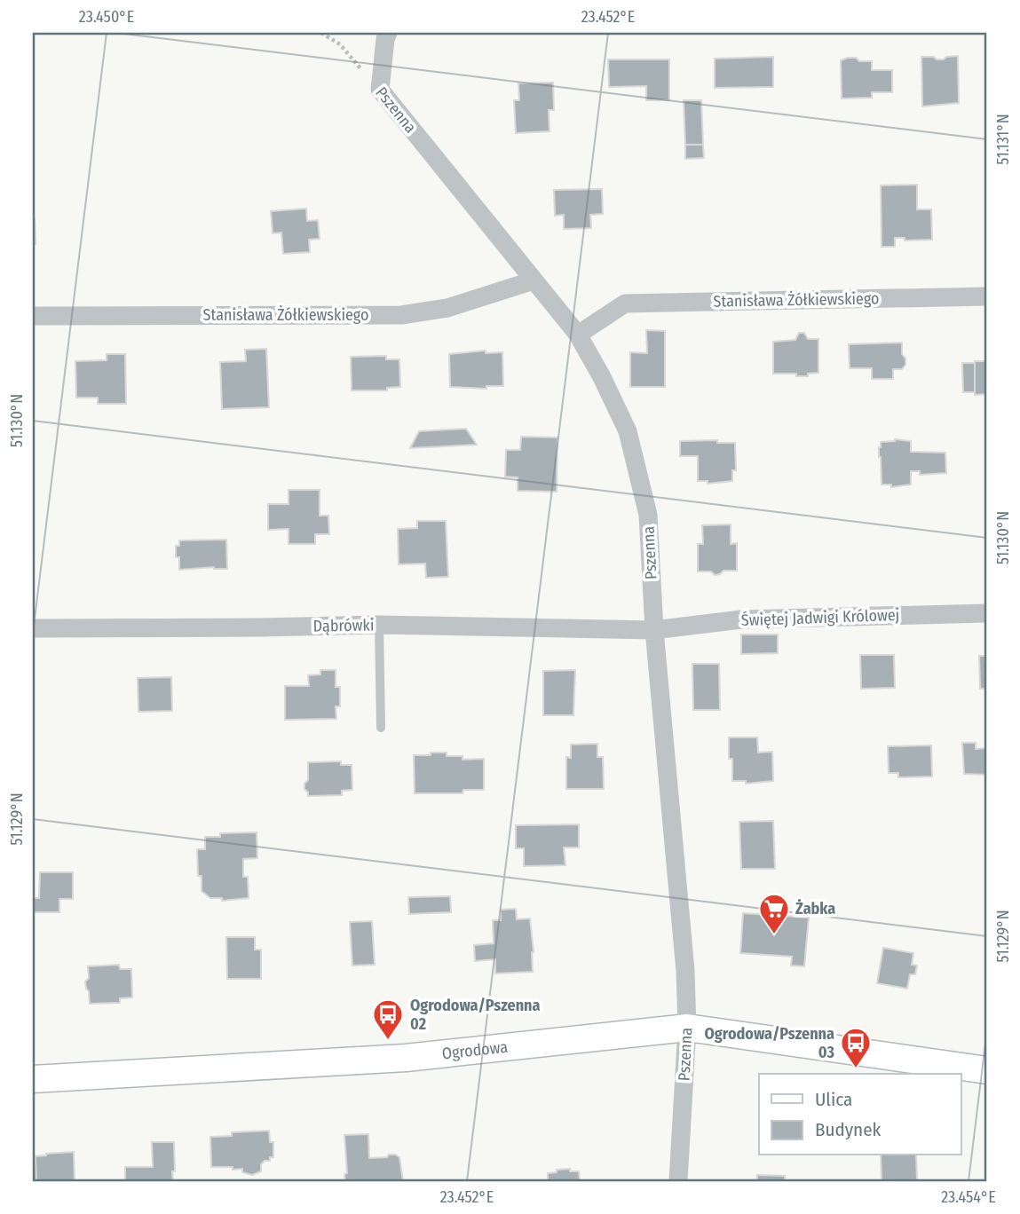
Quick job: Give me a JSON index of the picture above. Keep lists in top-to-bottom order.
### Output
{
  "streets": {
    "street": [
      "Pszenna",
      "Stanisława Żółkiewskiego",
      "Świętej Jadwigi Królowej",
      "Dąbrówki",
      "Ogrodowa"
    ]
  },
  "crossings": [
    ["Pszenna", "Stanisława Żółkiewskiego"],
    ["Pszenna", "Świętej Jadwigi Królowej"],
    ["Pszenna", "Dąbrówki"],
    ["Pszenna", "Ogrodowa"],
    ["Świętej Jadwigi Królowej", "Dąbrówki"]
  ],
  "places": {
    "supermarket": ["Żabka"],
    "bus stop": ["Ogrodowa/Pszenna 02", "Ogrodowa/Pszenna 03"]
  },
  "legend": ["Ulica", "Budynek"],
  "coordinates": [
    "23.450°E",
    "23.452°E",
    "51.131°N",
    "51.130°N",
    "51.129°N",
    "23.454°E"
  ]
}
